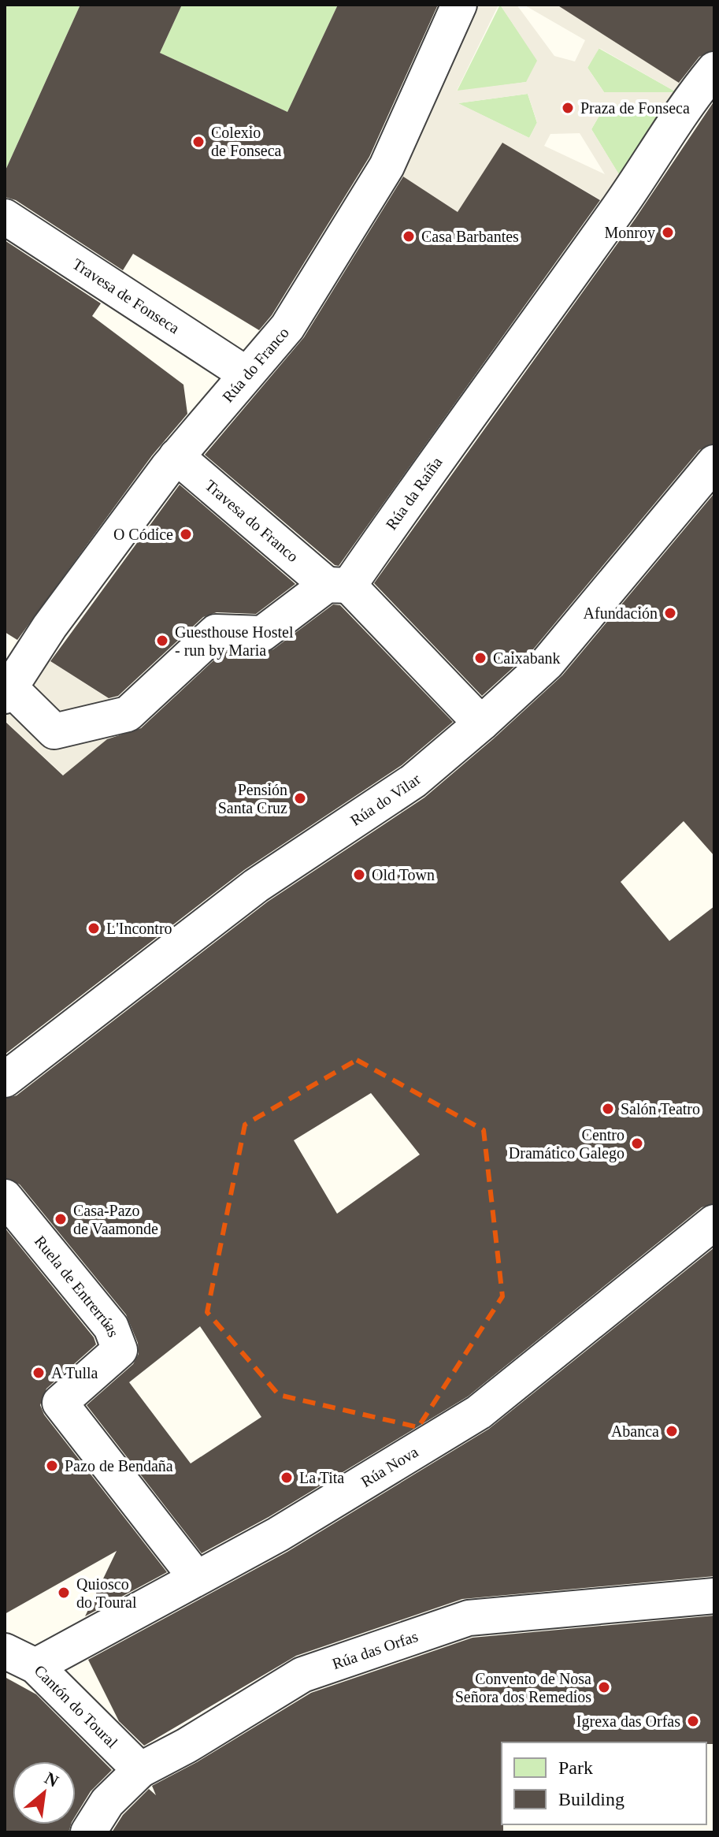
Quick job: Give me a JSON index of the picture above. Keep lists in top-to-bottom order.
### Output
{
  "streets": {
    "street": [
      "Travesa de Fonseca",
      "Rúa do Franco",
      "Rúa da Raíña",
      "Travesa do Franco",
      "Rúa do Vilar",
      "Ruela de Entrerrúas",
      "Rúa Nova",
      "Rúa das Orfas",
      "Cantón do Toural"
    ]
  },
  "crossings": [
    ["Travesa de Fonseca", "Rúa do Franco"],
    ["Rúa do Franco", "Rúa da Raíña"],
    ["Rúa do Franco", "Travesa do Franco"],
    ["Rúa da Raíña", "Travesa do Franco"],
    ["Travesa do Franco", "Rúa do Vilar"],
    ["Ruela de Entrerrúas", "Rúa Nova"],
    ["Rúa Nova", "Cantón do Toural"],
    ["Rúa das Orfas", "Cantón do Toural"]
  ],
  "places": [
    "Praza de Fonseca",
    "Colexio de Fonseca",
    "Monroy",
    "Casa Barbantes",
    "O Códice",
    "Afundación",
    "Guesthouse Hostel - run by Maria",
    "Caixabank",
    "Pensión Santa Cruz",
    "Old Town",
    "L'Incontro",
    "Salón Teatro",
    "Centro Dramático Galego",
    "Casa-Pazo de Vaamonde",
    "A Tulla",
    "Abanca",
    "Pazo de Bendaña",
    "La Tita",
    "Quiosco do Toural",
    "Convento de Nosa Señora dos Remedios",
    "Igrexa das Orfas"
  ],
  "legend": ["Park", "Building"],
  "north": "top right"
}
